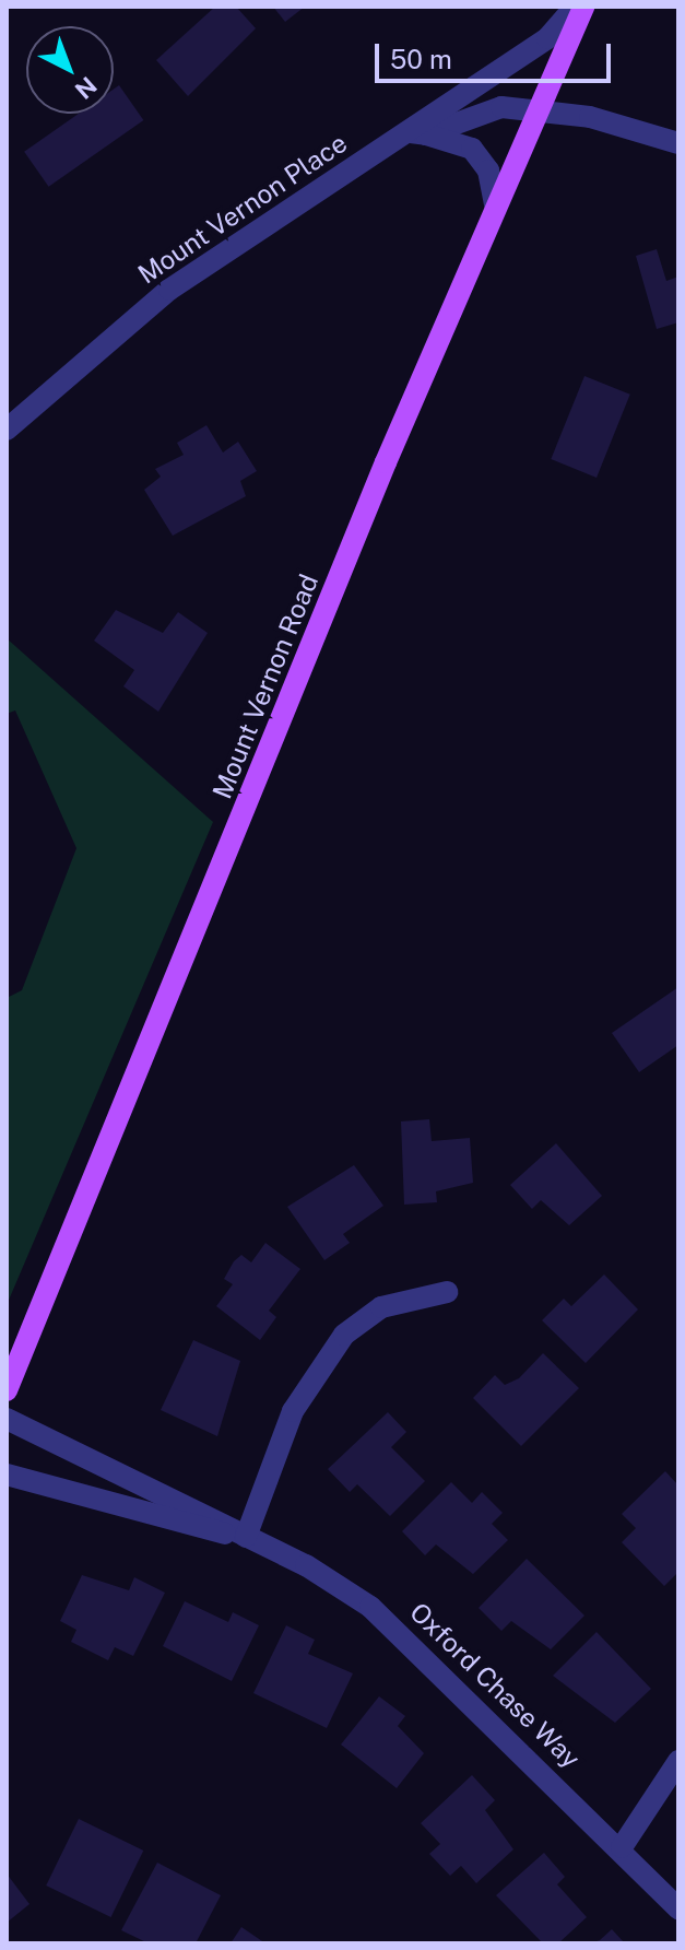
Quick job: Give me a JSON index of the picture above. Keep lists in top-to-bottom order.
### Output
{
  "streets": {
    "main road": ["Mount Vernon Road"],
    "street": ["Mount Vernon Place", "Oxford Chase Way"]
  },
  "crossings": [
    ["Mount Vernon Place", "Mount Vernon Road"]
  ],
  "scale_bar": "50 m",
  "north": "bottom right"
}
